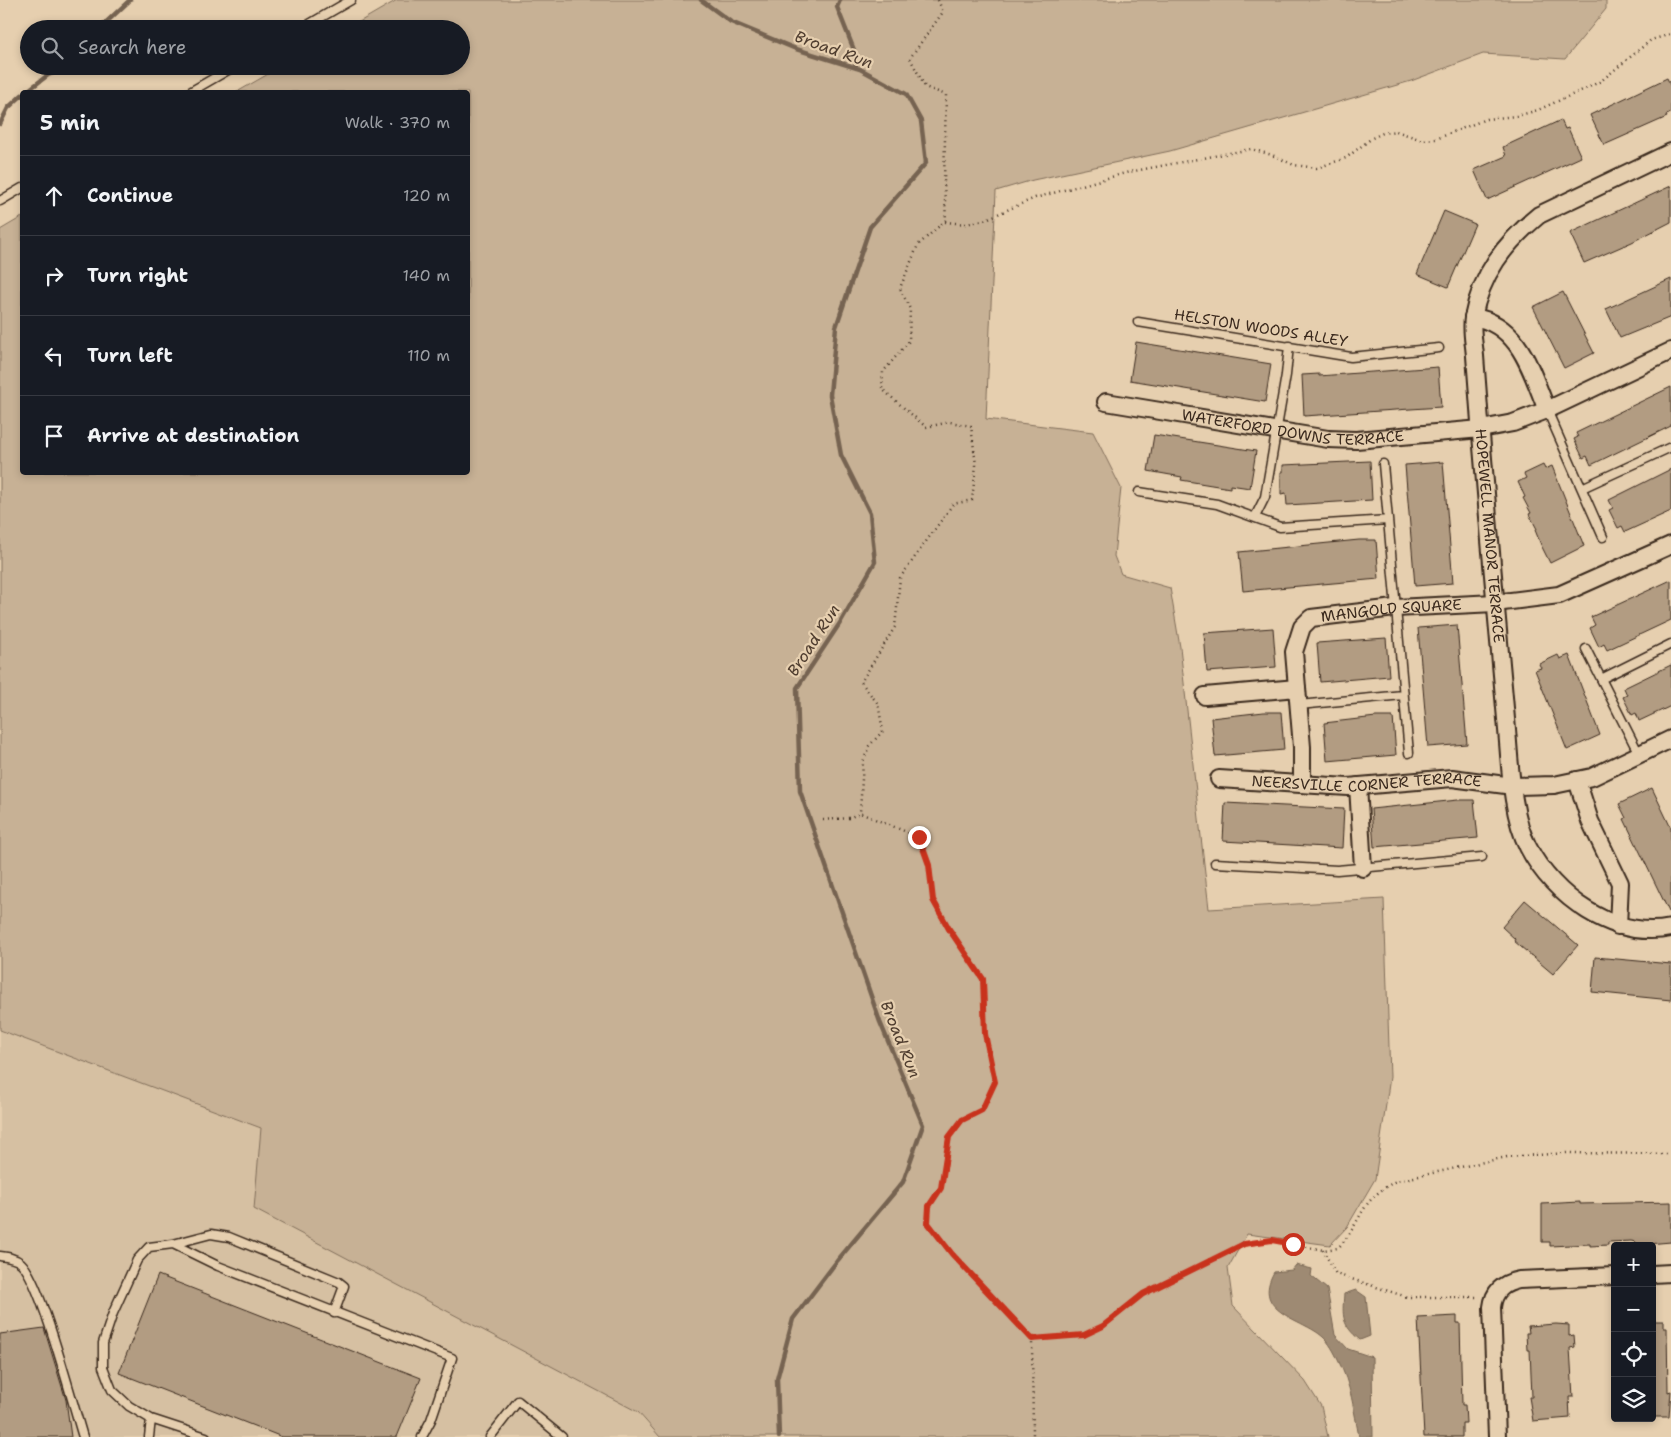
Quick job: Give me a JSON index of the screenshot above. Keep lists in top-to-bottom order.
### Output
{
  "streets": {
    "street": [
      "WATERFORD DOWNS TERRACE",
      "HOPEWELL MANOR TERRACE",
      "MANGOLD SQUARE",
      "NEERSVILLE CORNER TERRACE"
    ],
    "lane": ["HELSTON WOODS ALLEY"]
  },
  "crossings": [
    ["WATERFORD DOWNS TERRACE", "HOPEWELL MANOR TERRACE"],
    ["HOPEWELL MANOR TERRACE", "MANGOLD SQUARE"],
    ["HOPEWELL MANOR TERRACE", "NEERSVILLE CORNER TERRACE"],
    ["MANGOLD SQUARE", "NEERSVILLE CORNER TERRACE"]
  ],
  "water": ["Broad Run"],
  "page": {
    "search": "Search here",
    "heading": ["5 min", "Walk · 370 m"],
    "list": [
      ["Continue", "120 m"],
      ["Turn right", "140 m"],
      ["Turn left", "110 m"],
      "Arrive at destination"
    ],
    "map_buttons": ["+", "−"]
  }
}
